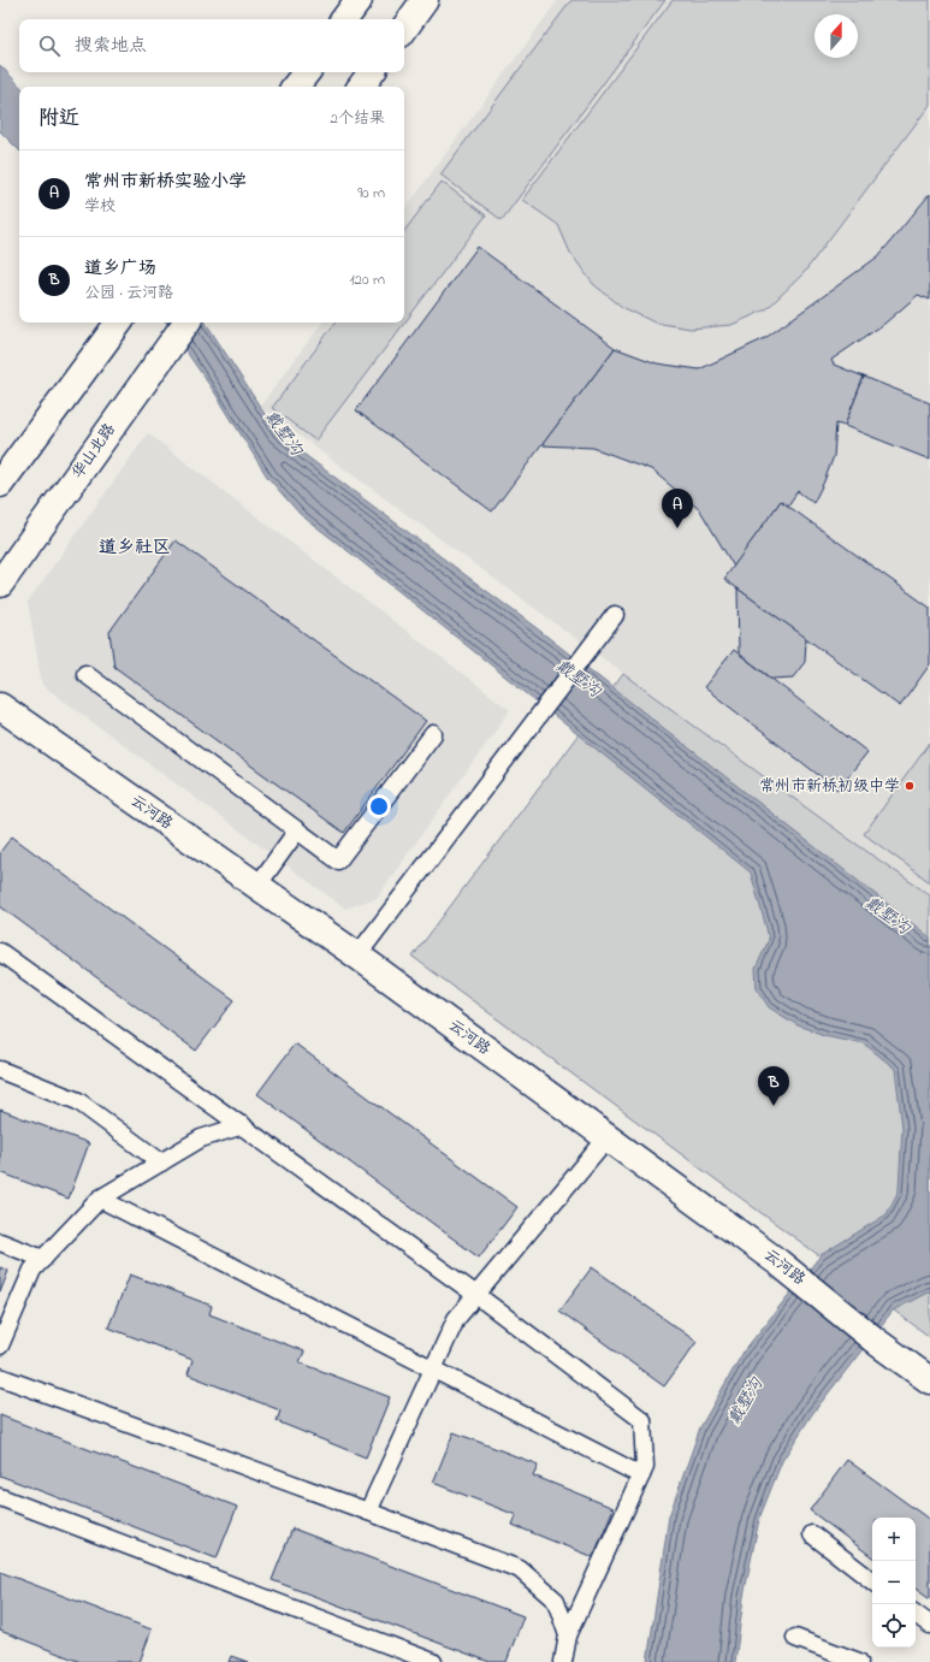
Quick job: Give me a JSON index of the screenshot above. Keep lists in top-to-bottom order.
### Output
{
  "streets": {
    "street": ["华山北路", "云河路"]
  },
  "districts": ["道乡社区"],
  "water": ["戴墅沟"],
  "places": ["常州市新桥初级中学"],
  "north": "top",
  "page": {
    "search": "搜索地点",
    "heading": ["附近", "2个结果"],
    "list": [
      {
        "mark": "A",
        "name": "常州市新桥实验小学",
        "note": "学校",
        "value": "90 m"
      },
      {
        "mark": "B",
        "name": "道乡广场",
        "note": "公园 · 云河路",
        "value": "120 m"
      }
    ],
    "pins": ["A", "B"],
    "map_buttons": ["+", "−"]
  }
}
